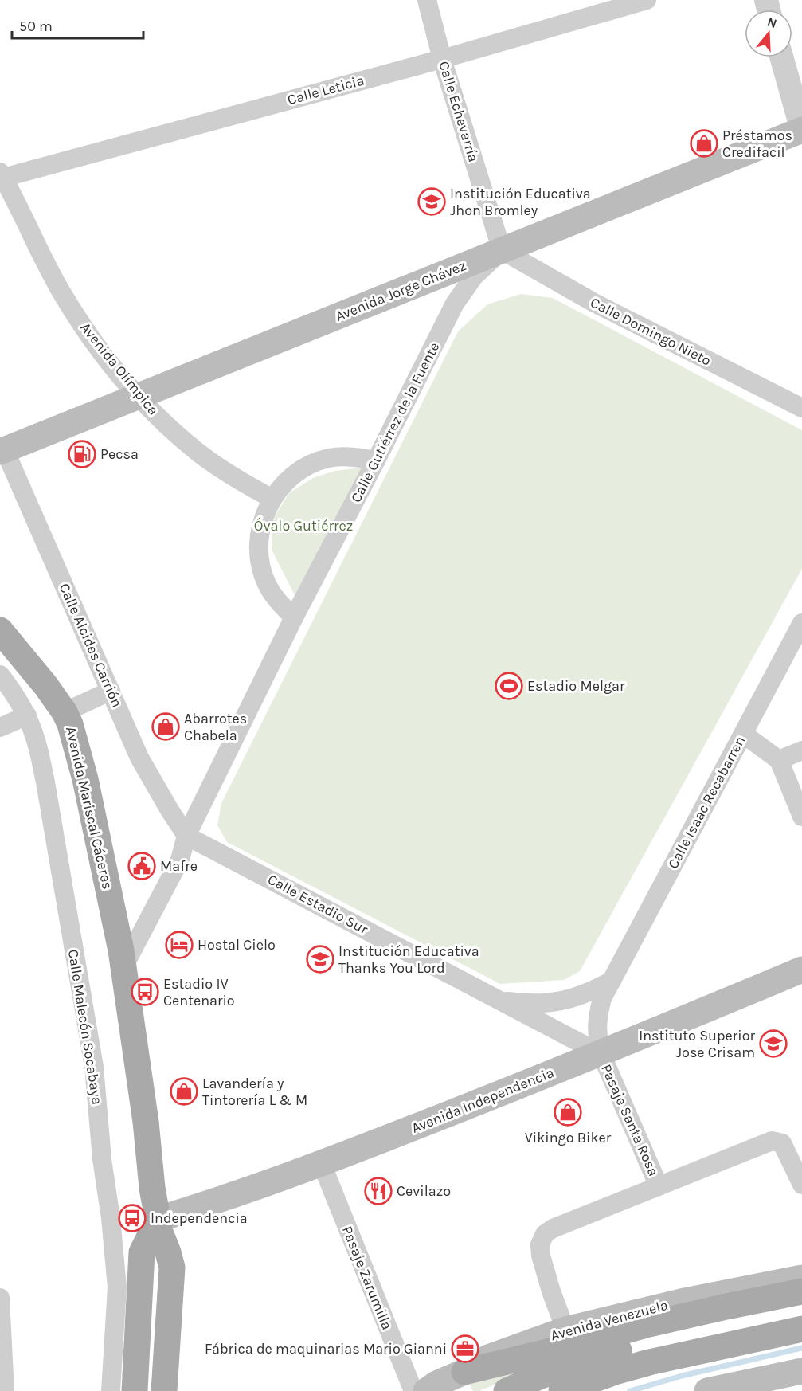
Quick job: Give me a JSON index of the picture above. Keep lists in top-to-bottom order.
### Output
{
  "streets": {
    "main road": [
      "Avenida Jorge Chávez",
      "Avenida Mariscal Cáceres",
      "Avenida Independencia",
      "Avenida Venezuela"
    ],
    "street": [
      "Calle Leticia",
      "Calle Echevarría",
      "Calle Domingo Nieto",
      "Avenida Olímpica",
      "Calle Gutiérrez de la Fuente",
      "Calle Alcides Carrión",
      "Calle Isaac Recabarren",
      "Calle Estadio Sur",
      "Calle Malecón Socabaya",
      "Pasaje Santa Rosa",
      "Pasaje Zarumilla"
    ]
  },
  "crossings": [
    ["Calle Leticia", "Calle Echevarría"],
    ["Calle Leticia", "Avenida Olímpica"],
    ["Calle Echevarría", "Avenida Jorge Chávez"],
    ["Calle Echevarría", "Calle Domingo Nieto"],
    ["Calle Echevarría", "Calle Gutiérrez de la Fuente"],
    ["Avenida Jorge Chávez", "Calle Domingo Nieto"],
    ["Avenida Jorge Chávez", "Avenida Olímpica"],
    ["Avenida Jorge Chávez", "Calle Gutiérrez de la Fuente"],
    ["Avenida Jorge Chávez", "Calle Alcides Carrión"],
    ["Calle Domingo Nieto", "Calle Gutiérrez de la Fuente"],
    ["Calle Gutiérrez de la Fuente", "Calle Alcides Carrión"],
    ["Calle Gutiérrez de la Fuente", "Avenida Mariscal Cáceres"],
    ["Calle Gutiérrez de la Fuente", "Calle Estadio Sur"],
    ["Calle Alcides Carrión", "Calle Estadio Sur"],
    ["Calle Isaac Recabarren", "Calle Estadio Sur"],
    ["Calle Isaac Recabarren", "Avenida Independencia"],
    ["Calle Isaac Recabarren", "Pasaje Santa Rosa"],
    ["Calle Estadio Sur", "Avenida Independencia"],
    ["Calle Estadio Sur", "Pasaje Santa Rosa"],
    ["Avenida Independencia", "Pasaje Santa Rosa"],
    ["Avenida Independencia", "Pasaje Zarumilla"],
    ["Pasaje Santa Rosa", "Avenida Venezuela"]
  ],
  "parks": ["Óvalo Gutiérrez"],
  "places": {
    "shop": [
      "Préstamos Credifacil",
      "Abarrotes Chabela",
      "Lavandería y Tintorería L & M",
      "Vikingo Biker"
    ],
    "school or university": ["Institución Educativa Jhon Bromley", "Institución Educativa Thanks You Lord", "Instituto Superior Jose Crisam"],
    "fuel station": ["Pecsa"],
    "sports": ["Estadio Melgar"],
    "public building": ["Mafre"],
    "hotel": ["Hostal Cielo"],
    "bus stop": ["Estadio IV Centenario", "Independencia"],
    "restaurant": ["Cevilazo"],
    "office": ["Fábrica de maquinarias Mario Gianni"]
  },
  "scale_bar": "50 m",
  "north": "top"
}
